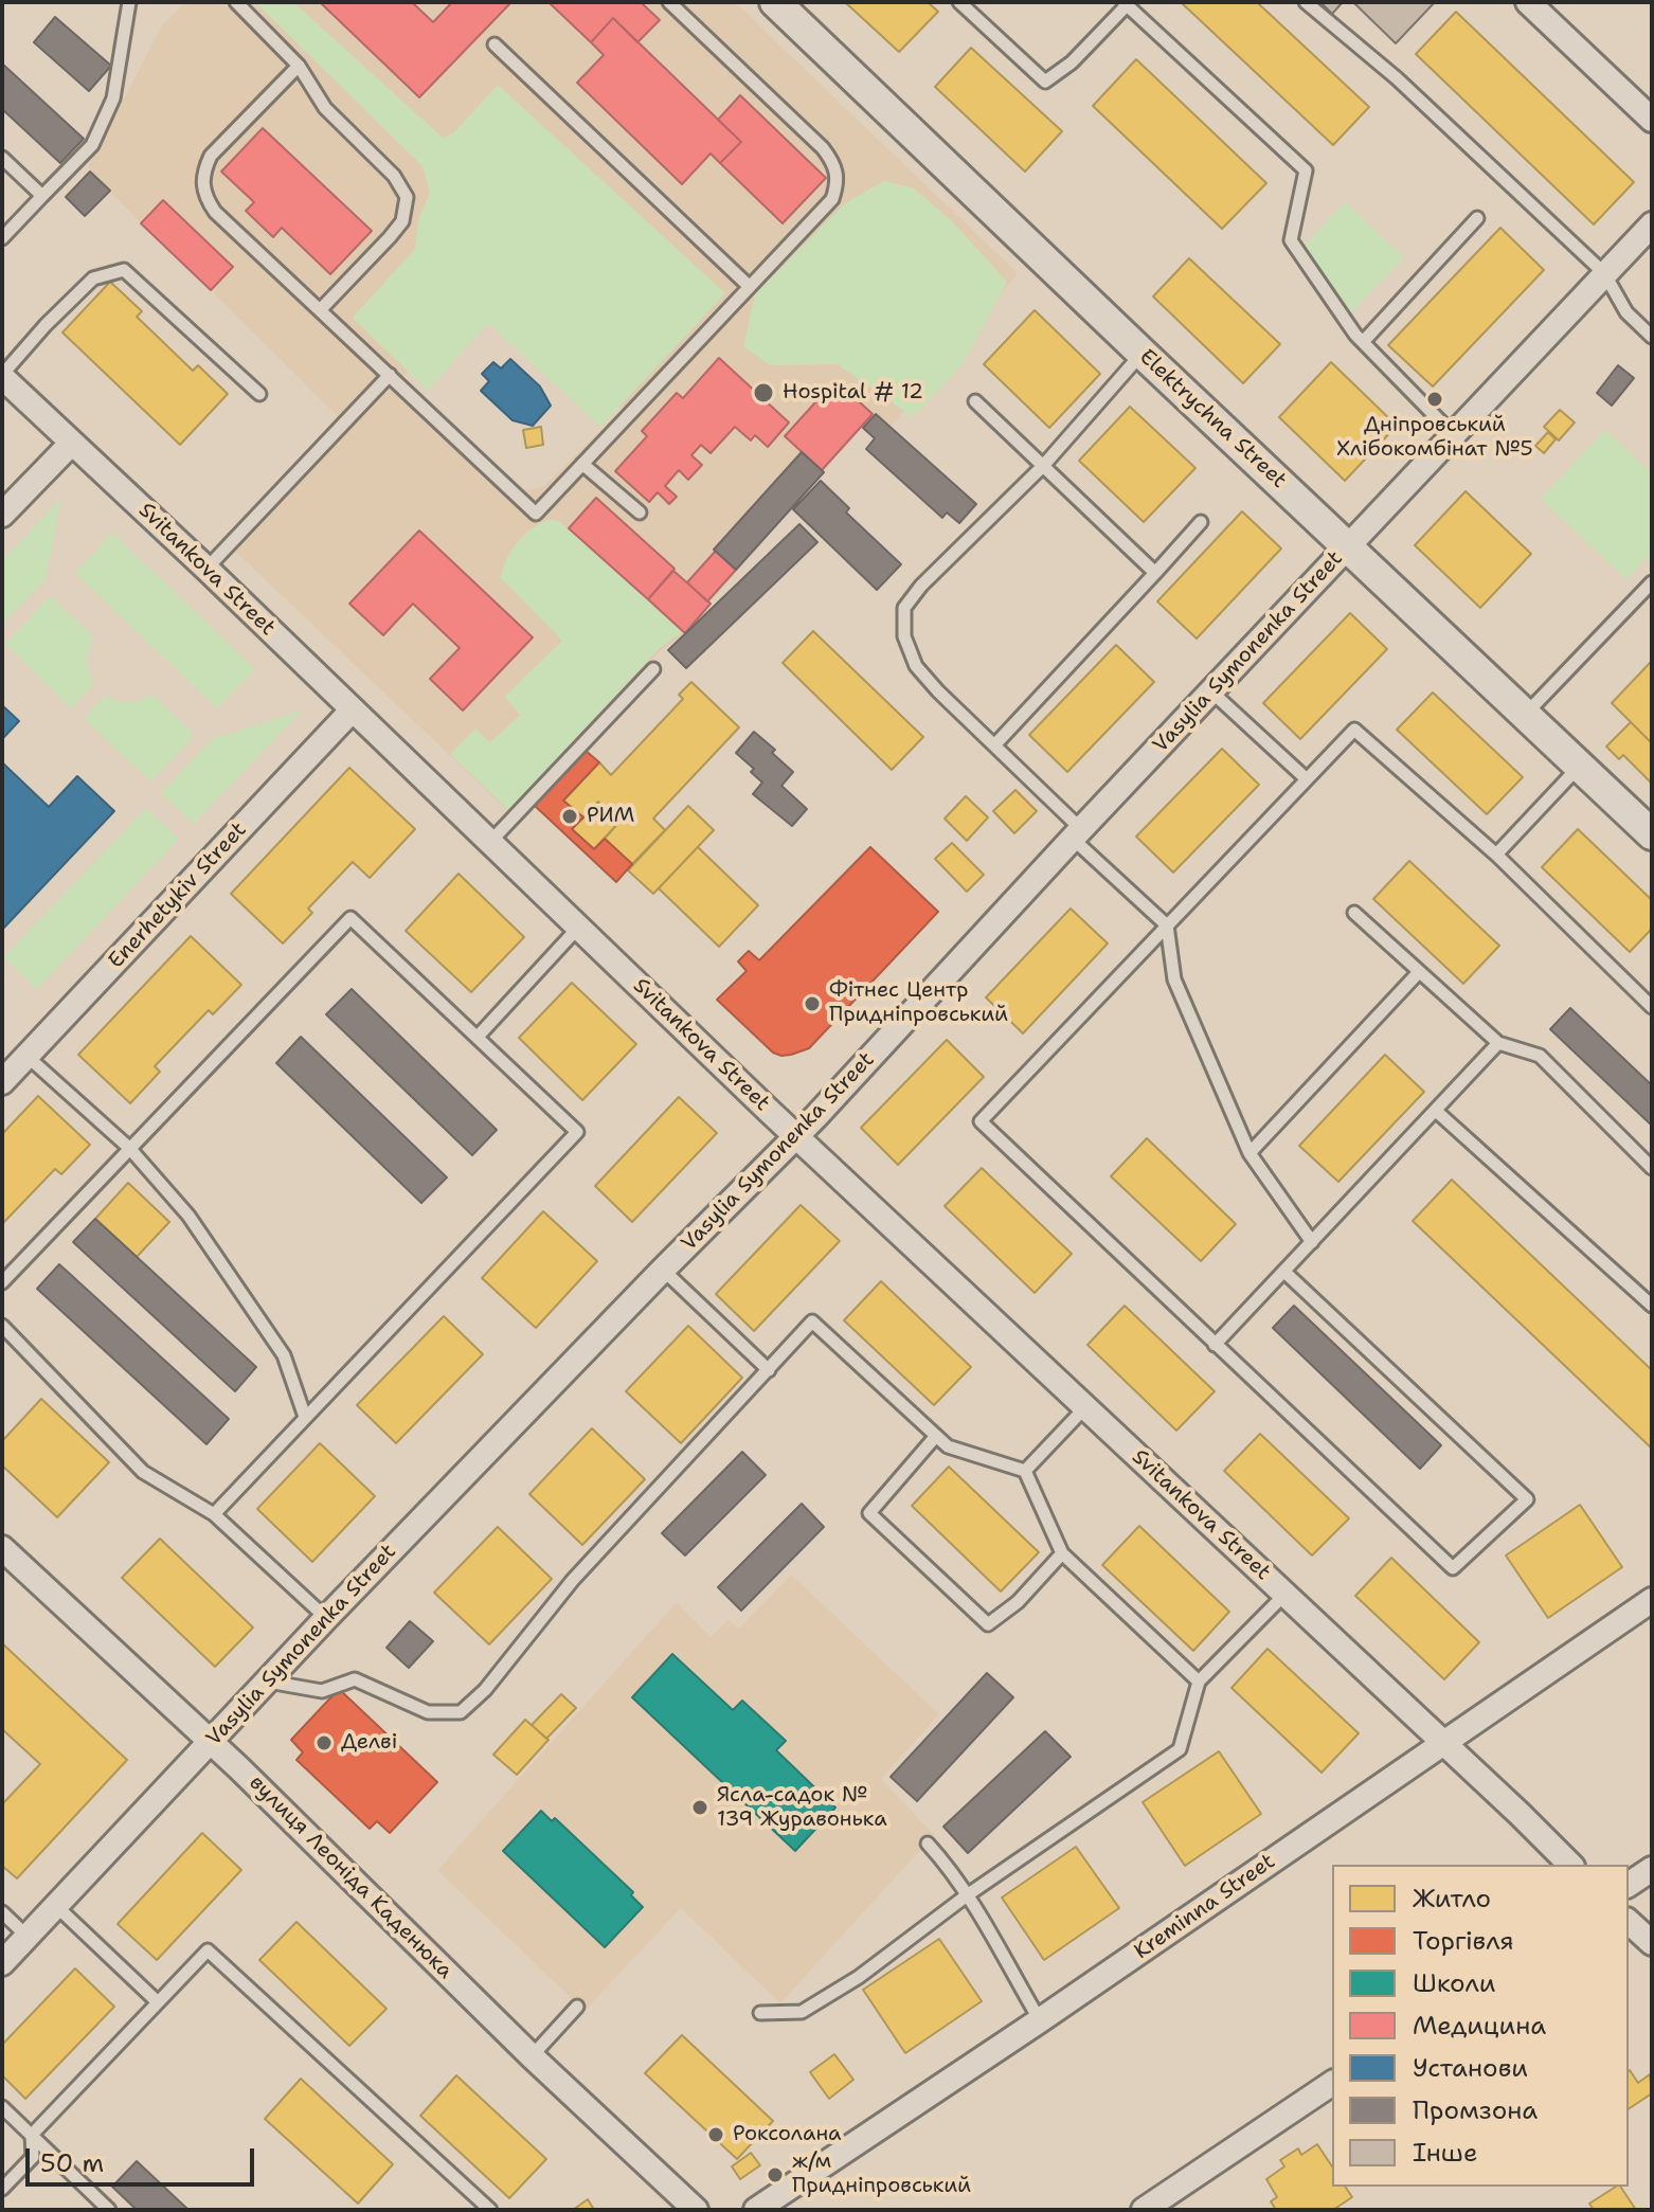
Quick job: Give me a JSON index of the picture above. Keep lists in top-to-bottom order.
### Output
{
  "streets": {
    "street": [
      "Elektrychna Street",
      "Svitankova Street",
      "Vasylia Symonenka Street",
      "Enerhetykiv Street",
      "вулиця Леоніда Каденюка",
      "Kreminna Street"
    ]
  },
  "crossings": [
    ["Elektrychna Street", "Vasylia Symonenka Street"],
    ["Svitankova Street", "Vasylia Symonenka Street"],
    ["Svitankova Street", "Enerhetykiv Street"],
    ["Svitankova Street", "Kreminna Street"],
    ["Vasylia Symonenka Street", "вулиця Леоніда Каденюка"]
  ],
  "places": [
    "Hospital # 12",
    "Дніпровський Хлібокомбінат №5",
    "РИМ",
    "Фітнес Центр Придніпровський",
    "Делві",
    "Ясла-садок № 139 Журавонька",
    "Роксолана",
    "ж/м Придніпровський"
  ],
  "legend": [
    "Житло",
    "Торгівля",
    "Школи",
    "Медицина",
    "Установи",
    "Промзона",
    "Інше"
  ],
  "scale_bar": "50 m"
}
